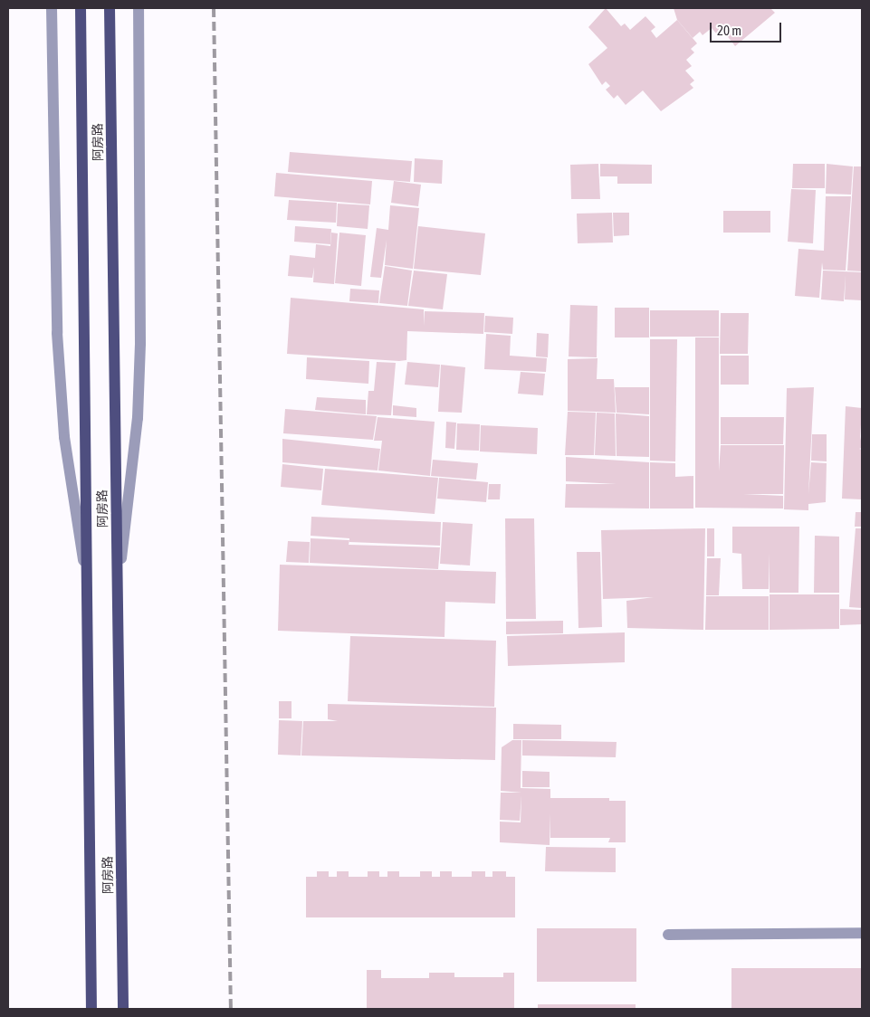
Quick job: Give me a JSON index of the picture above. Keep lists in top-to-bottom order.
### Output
{
  "streets": {
    "main road": ["阿房路"]
  },
  "scale_bar": "20 m"
}
